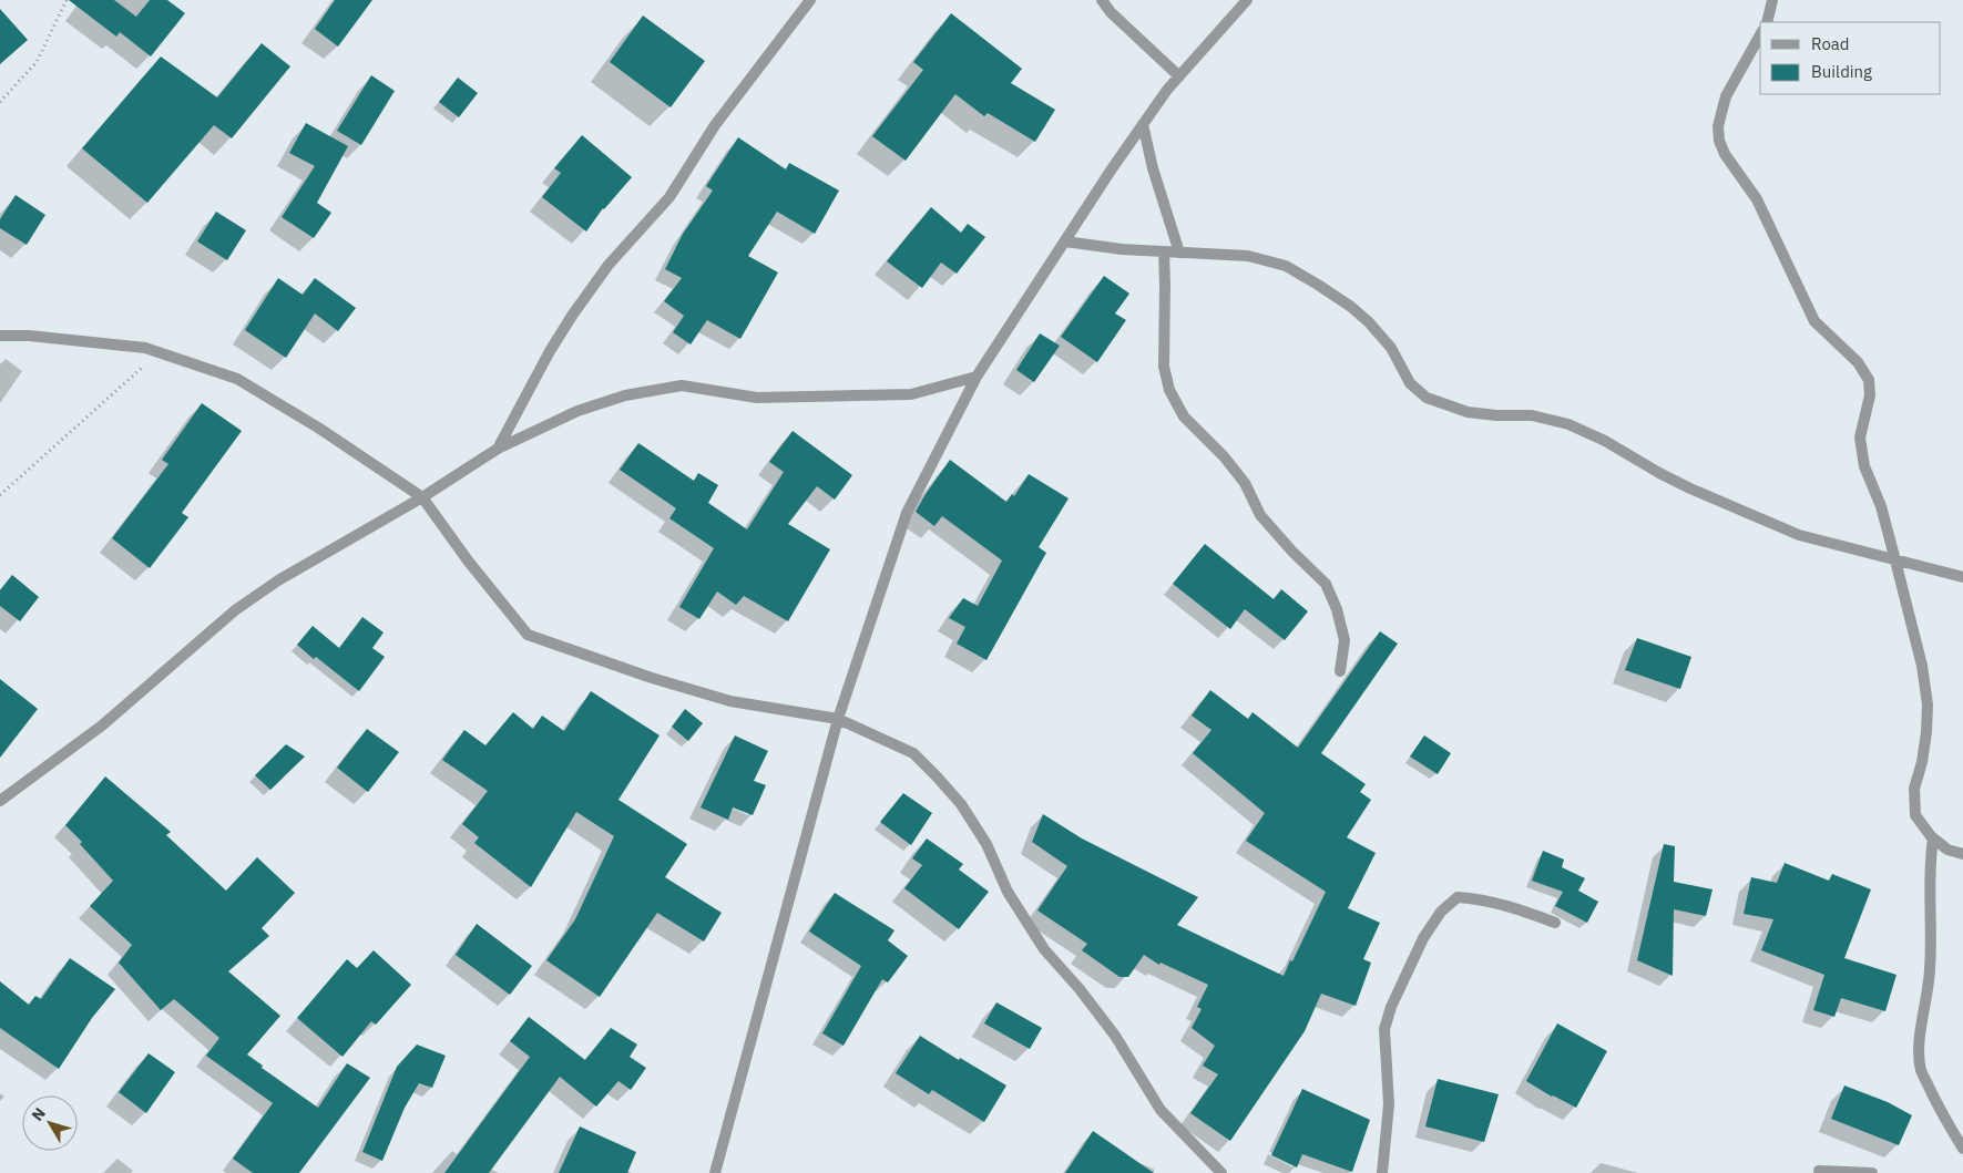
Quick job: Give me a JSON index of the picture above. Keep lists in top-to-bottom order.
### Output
{
  "legend": ["Road", "Building"],
  "north": "top left"
}
